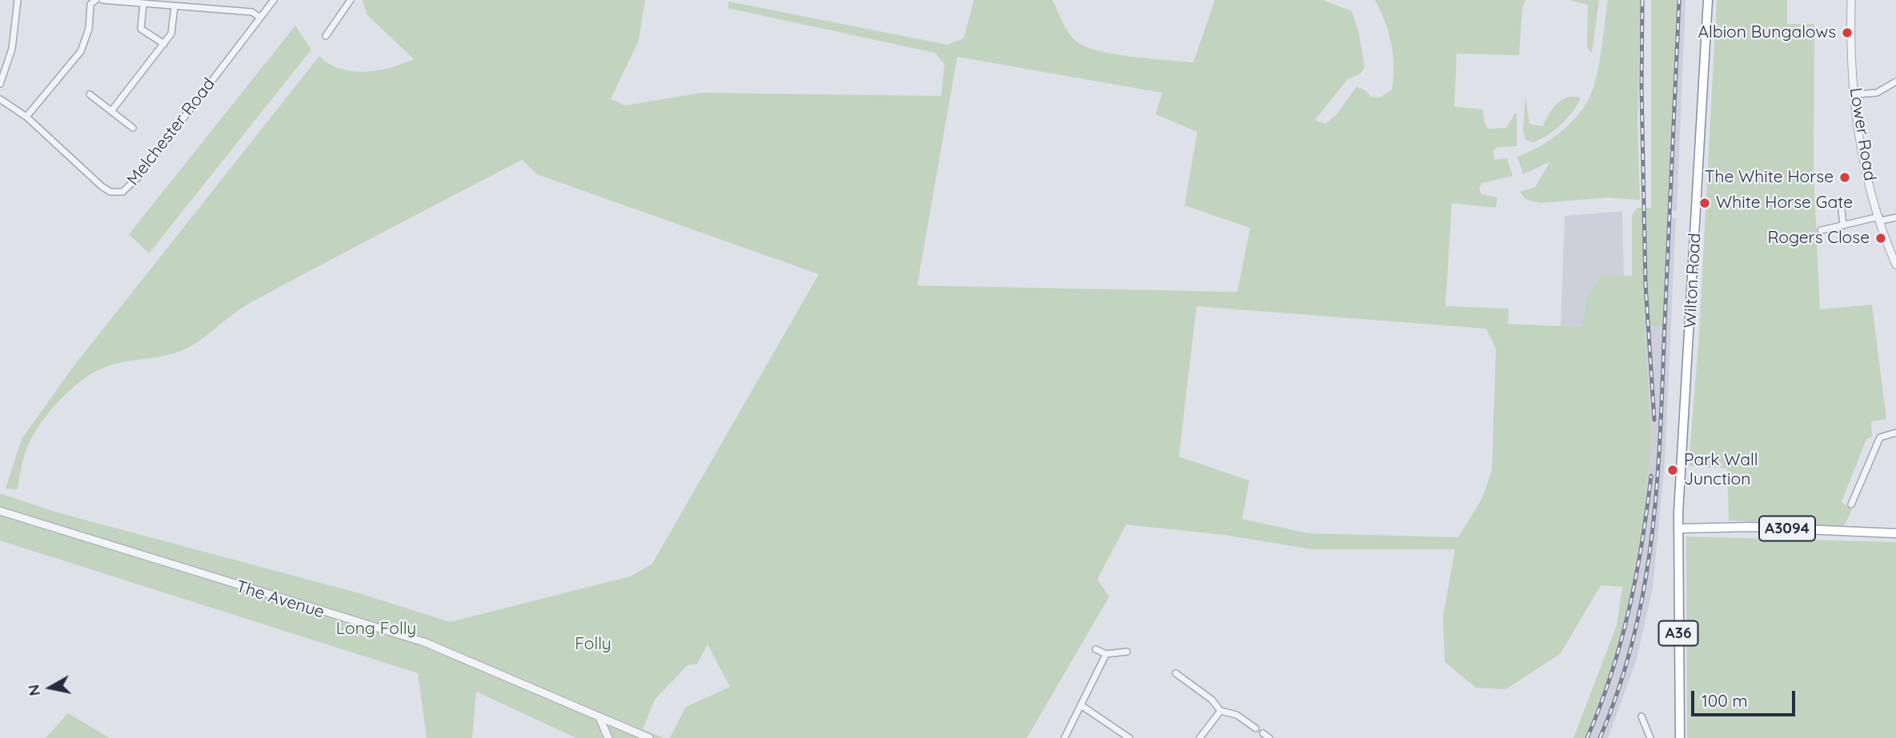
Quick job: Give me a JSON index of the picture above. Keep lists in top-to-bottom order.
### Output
{
  "streets": {
    "main road": ["Wilton Road", "A3094", "A36"],
    "street": ["Melchester Road", "Lower Road", "The Avenue"]
  },
  "crossings": [
    ["Wilton Road", "A3094"],
    ["Wilton Road", "A36"],
    ["A3094", "A36"]
  ],
  "parks": ["Long Folly", "Folly"],
  "places": [
    "Albion Bungalows",
    "The White Horse",
    "White Horse Gate",
    "Rogers Close",
    "Park Wall Junction"
  ],
  "scale_bar": "100 m",
  "north": "left"
}
